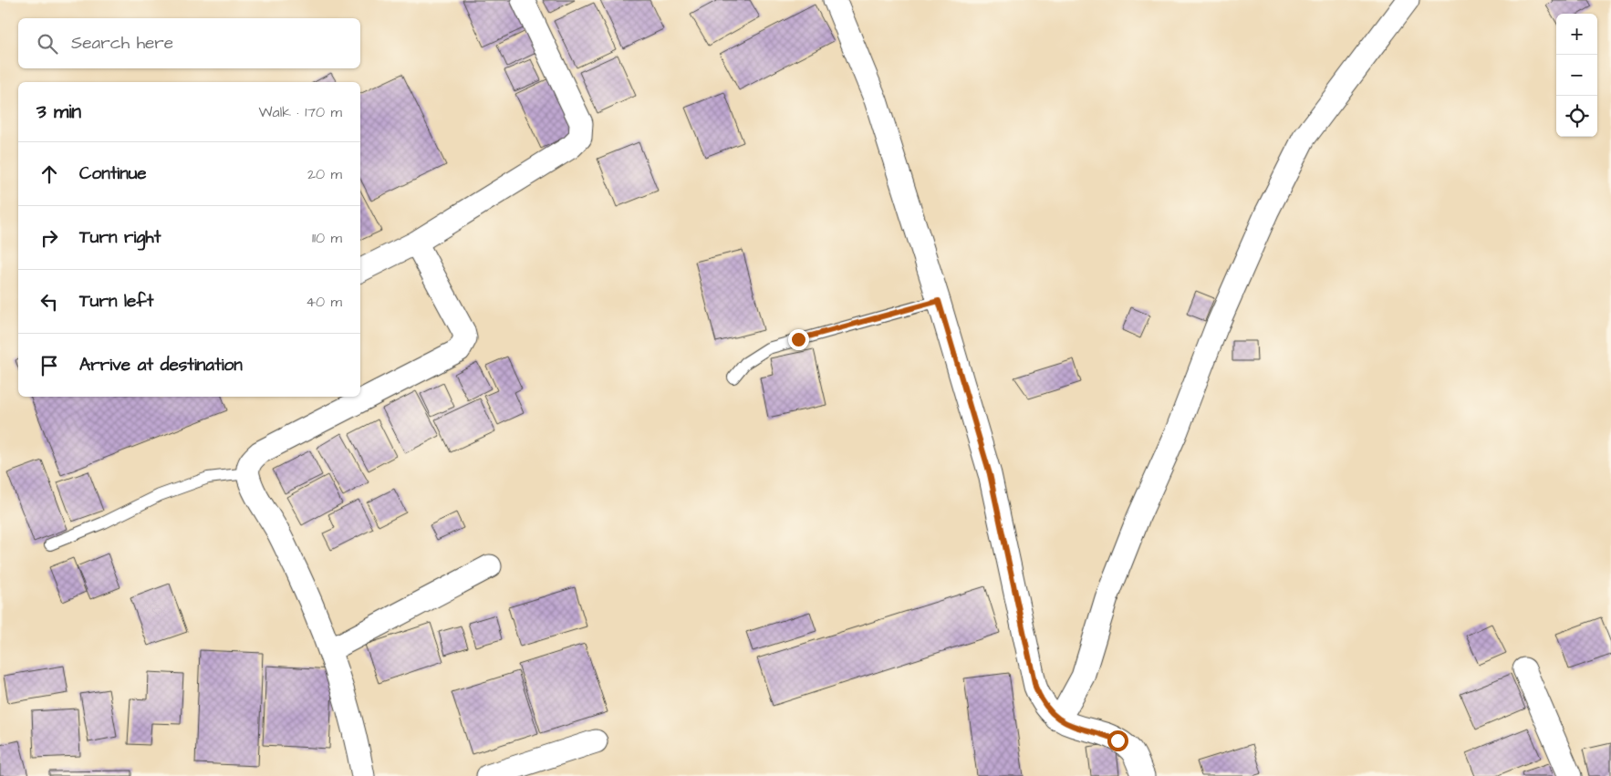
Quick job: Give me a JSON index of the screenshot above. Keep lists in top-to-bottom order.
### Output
{
  "page": {
    "map_buttons": ["+", "−"],
    "search": "Search here",
    "heading": ["3 min", "Walk · 170 m"],
    "list": [
      ["Continue", "20 m"],
      ["Turn right", "110 m"],
      ["Turn left", "40 m"],
      "Arrive at destination"
    ]
  }
}
